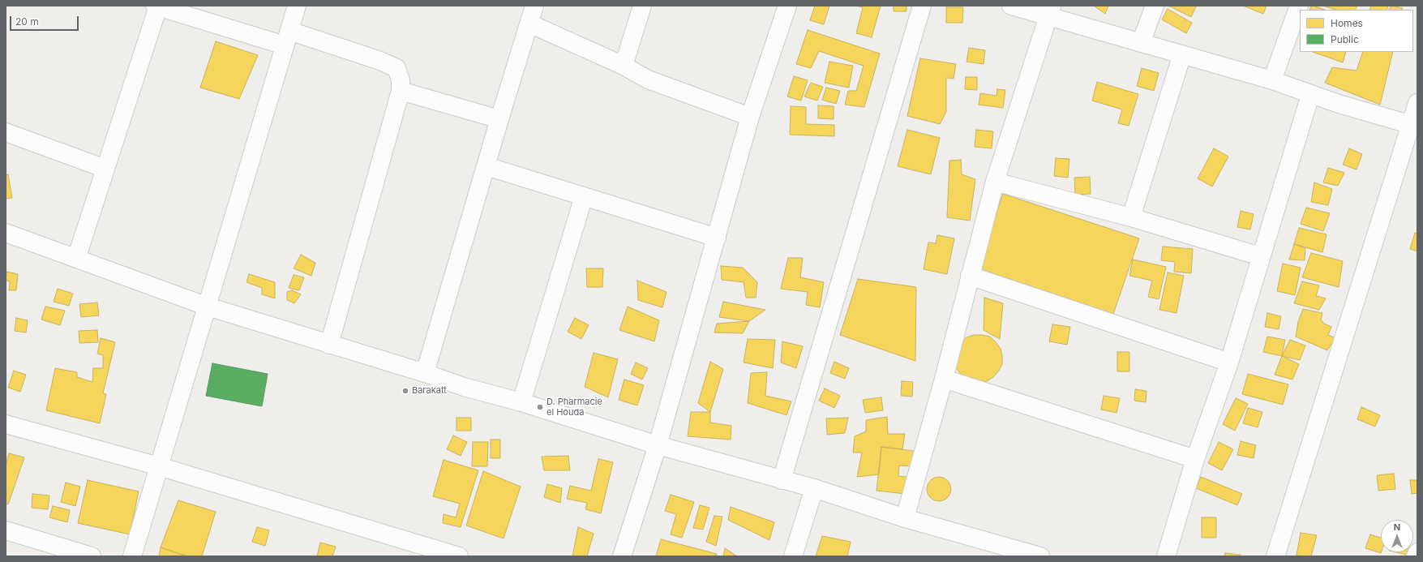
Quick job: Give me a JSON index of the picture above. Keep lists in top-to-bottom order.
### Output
{
  "places": ["Barakatt", "D. Pharmacie el Houda"],
  "legend": ["Homes", "Public"],
  "scale_bar": "20 m",
  "north": "top"
}
